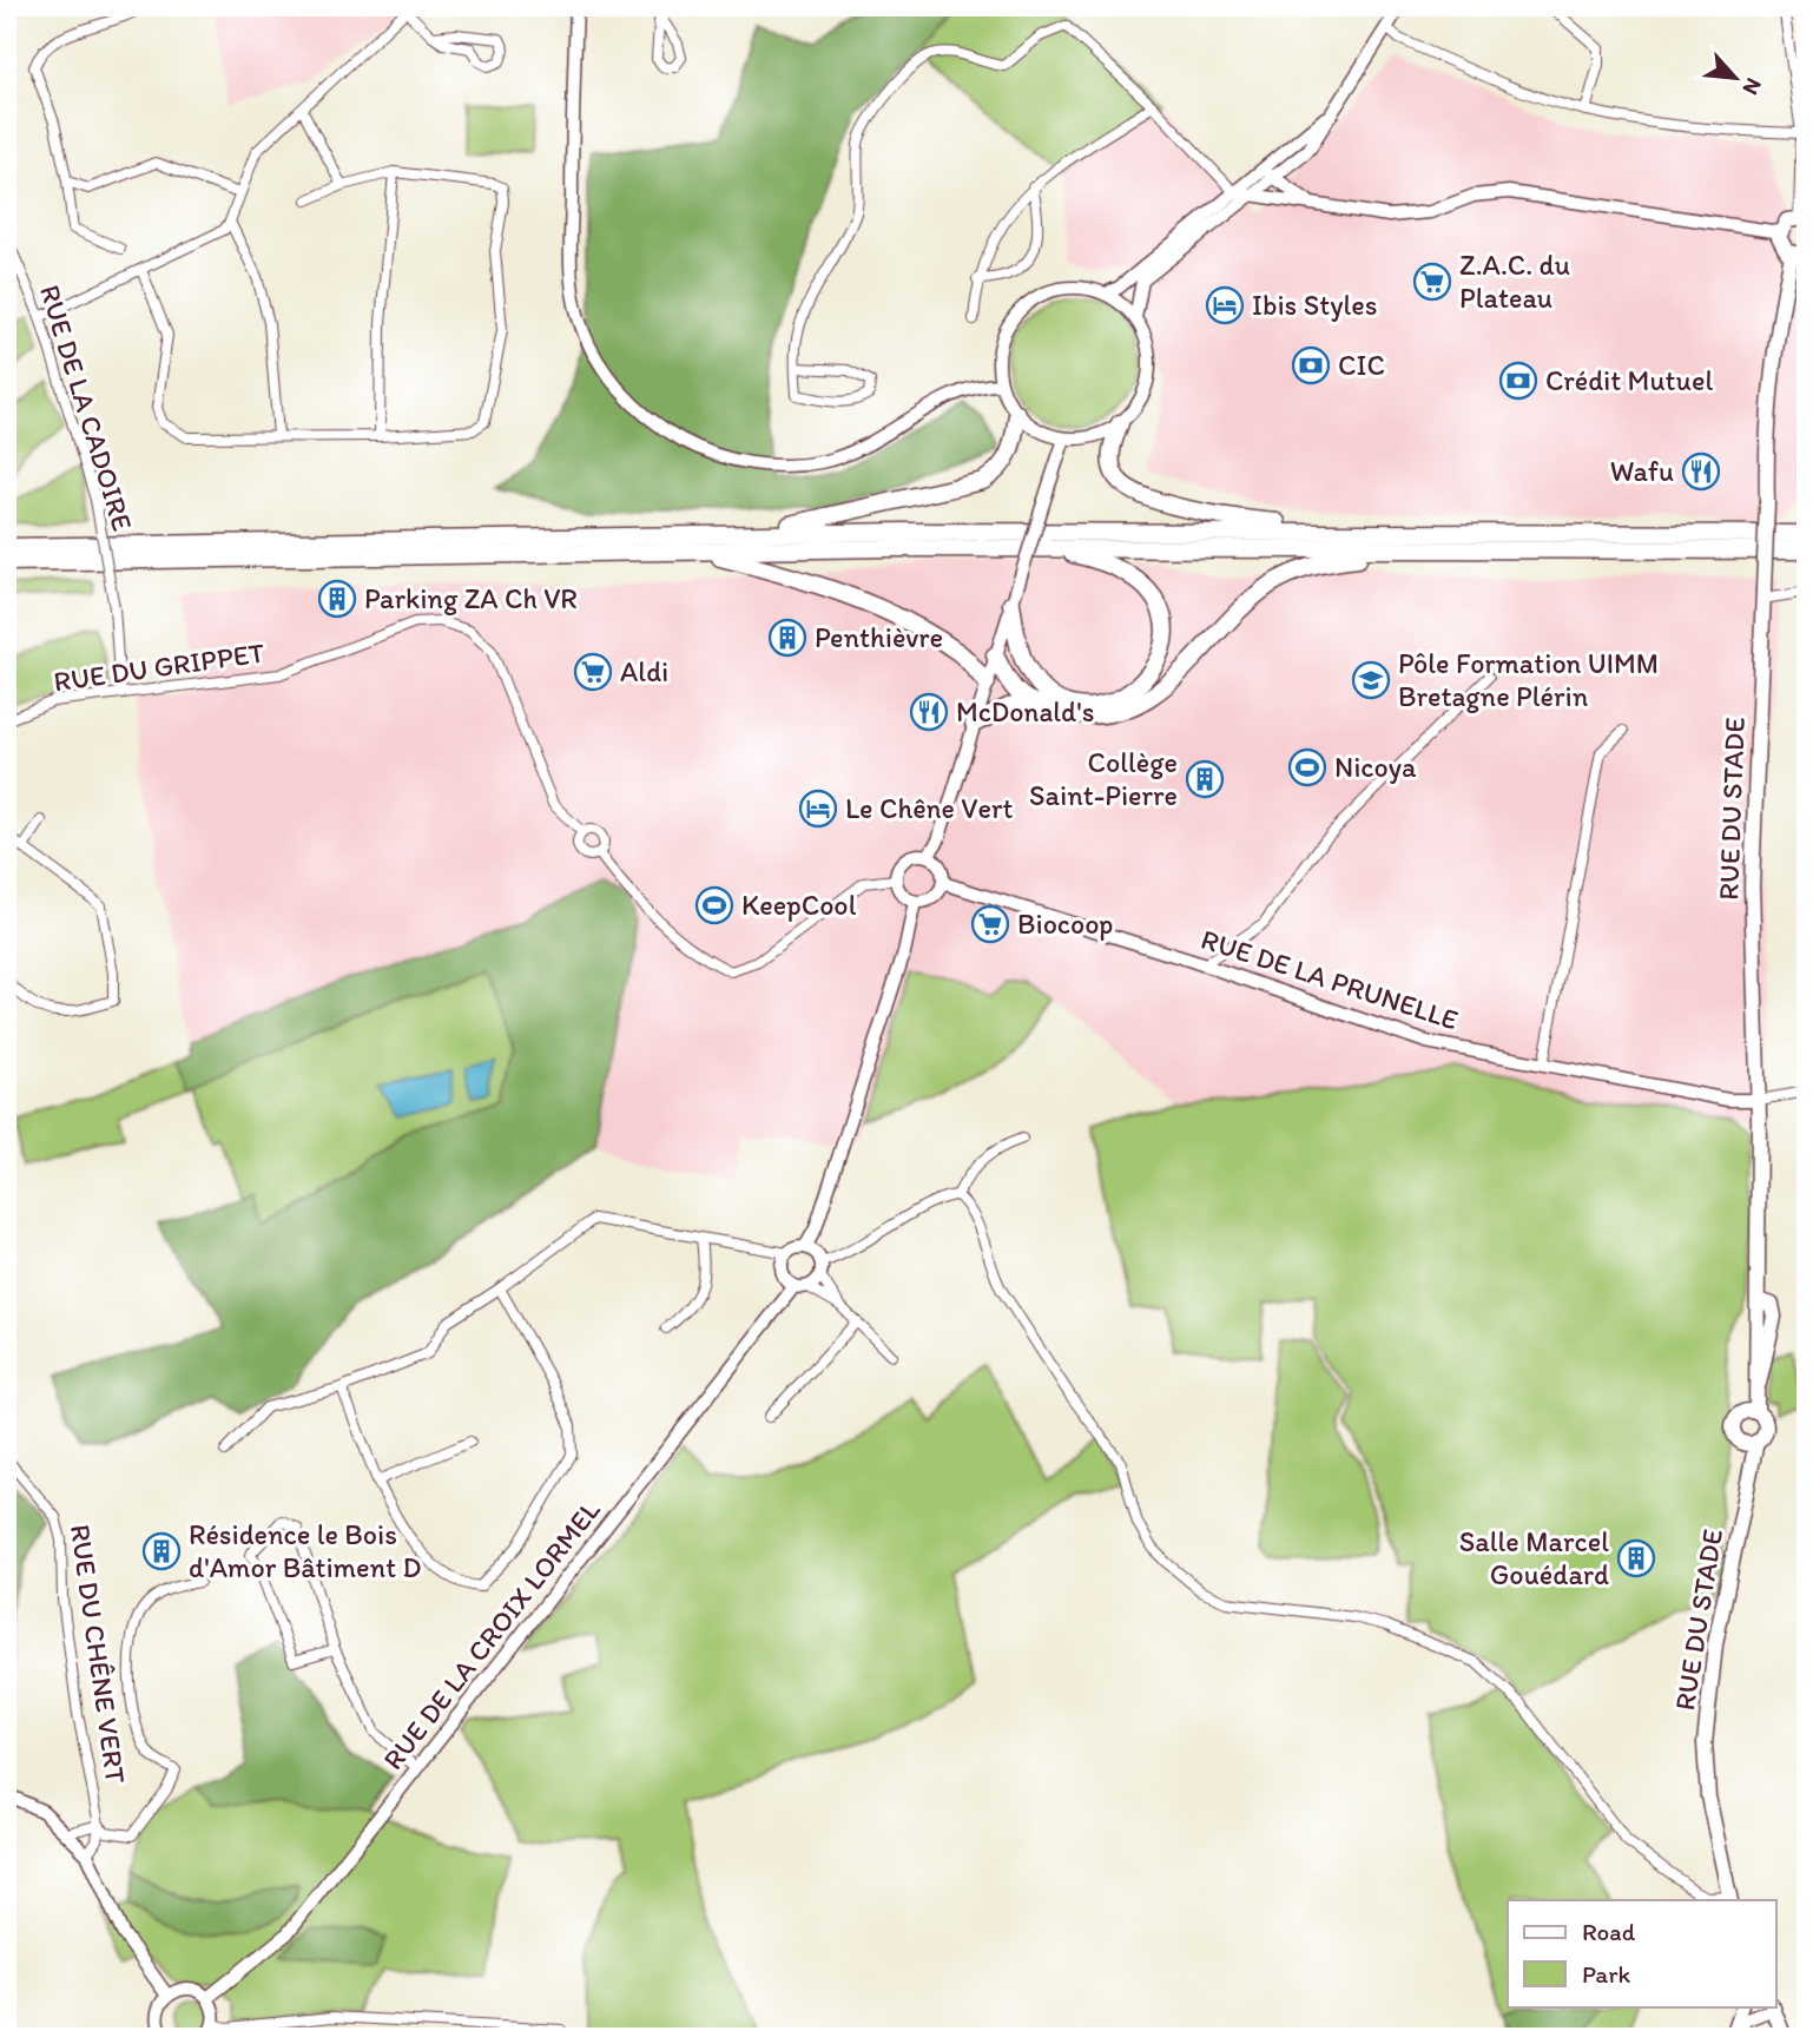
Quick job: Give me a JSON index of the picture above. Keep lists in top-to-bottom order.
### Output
{
  "streets": {
    "main road": ["RUE DU STADE"],
    "street": [
      "RUE DE LA CADOIRE",
      "RUE DU GRIPPET",
      "RUE DE LA PRUNELLE",
      "RUE DE LA CROIX LORMEL",
      "RUE DU CHÊNE VERT"
    ]
  },
  "crossings": [
    ["RUE DE LA CADOIRE", "RUE DU GRIPPET"],
    ["RUE DU STADE", "RUE DE LA PRUNELLE"]
  ],
  "places": {
    "supermarket": ["Z.A.C. du Plateau", "Aldi", "Biocoop"],
    "hotel": ["Ibis Styles", "Le Chêne Vert"],
    "bank": ["CIC", "Crédit Mutuel"],
    "restaurant": ["Wafu", "McDonald's"],
    "building": [
      "Parking ZA Ch VR",
      "Penthièvre",
      "Collège Saint-Pierre",
      "Résidence le Bois d'Amor Bâtiment D",
      "Salle Marcel Gouédard"
    ],
    "school or university": ["Pôle Formation UIMM Bretagne Plérin"],
    "sports": ["Nicoya", "KeepCool"]
  },
  "legend": ["Road", "Park"],
  "north": "bottom right"
}
